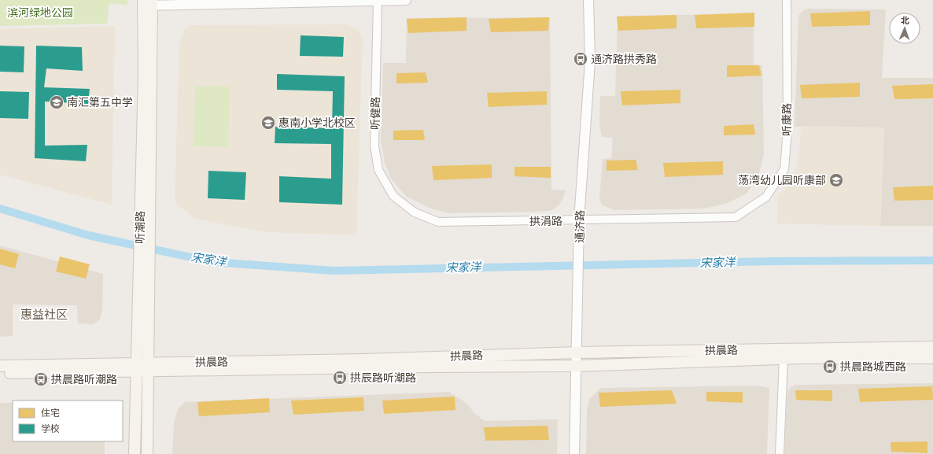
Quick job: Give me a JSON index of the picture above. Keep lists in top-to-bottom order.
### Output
{
  "streets": {
    "main road": ["听潮路", "拱晨路"],
    "street": [
      "听健路",
      "听康路",
      "拱涓路",
      "通济路"
    ]
  },
  "crossings": [
    ["听健路", "拱涓路"],
    ["听康路", "拱涓路"],
    ["拱涓路", "通济路"],
    ["通济路", "拱晨路"],
    ["听潮路", "拱晨路"]
  ],
  "districts": ["惠益社区"],
  "water": ["宋家洋"],
  "parks": ["滨河绿地公园"],
  "places": {
    "bus stop": [
      "通济路拱秀路",
      "拱晨路城西路",
      "拱辰路听潮路",
      "拱晨路听潮路"
    ],
    "school or university": ["南汇第五中学", "惠南小学北校区", "荡湾幼儿园听康部"]
  },
  "legend": ["住宅", "学校"],
  "north": "top"
}
